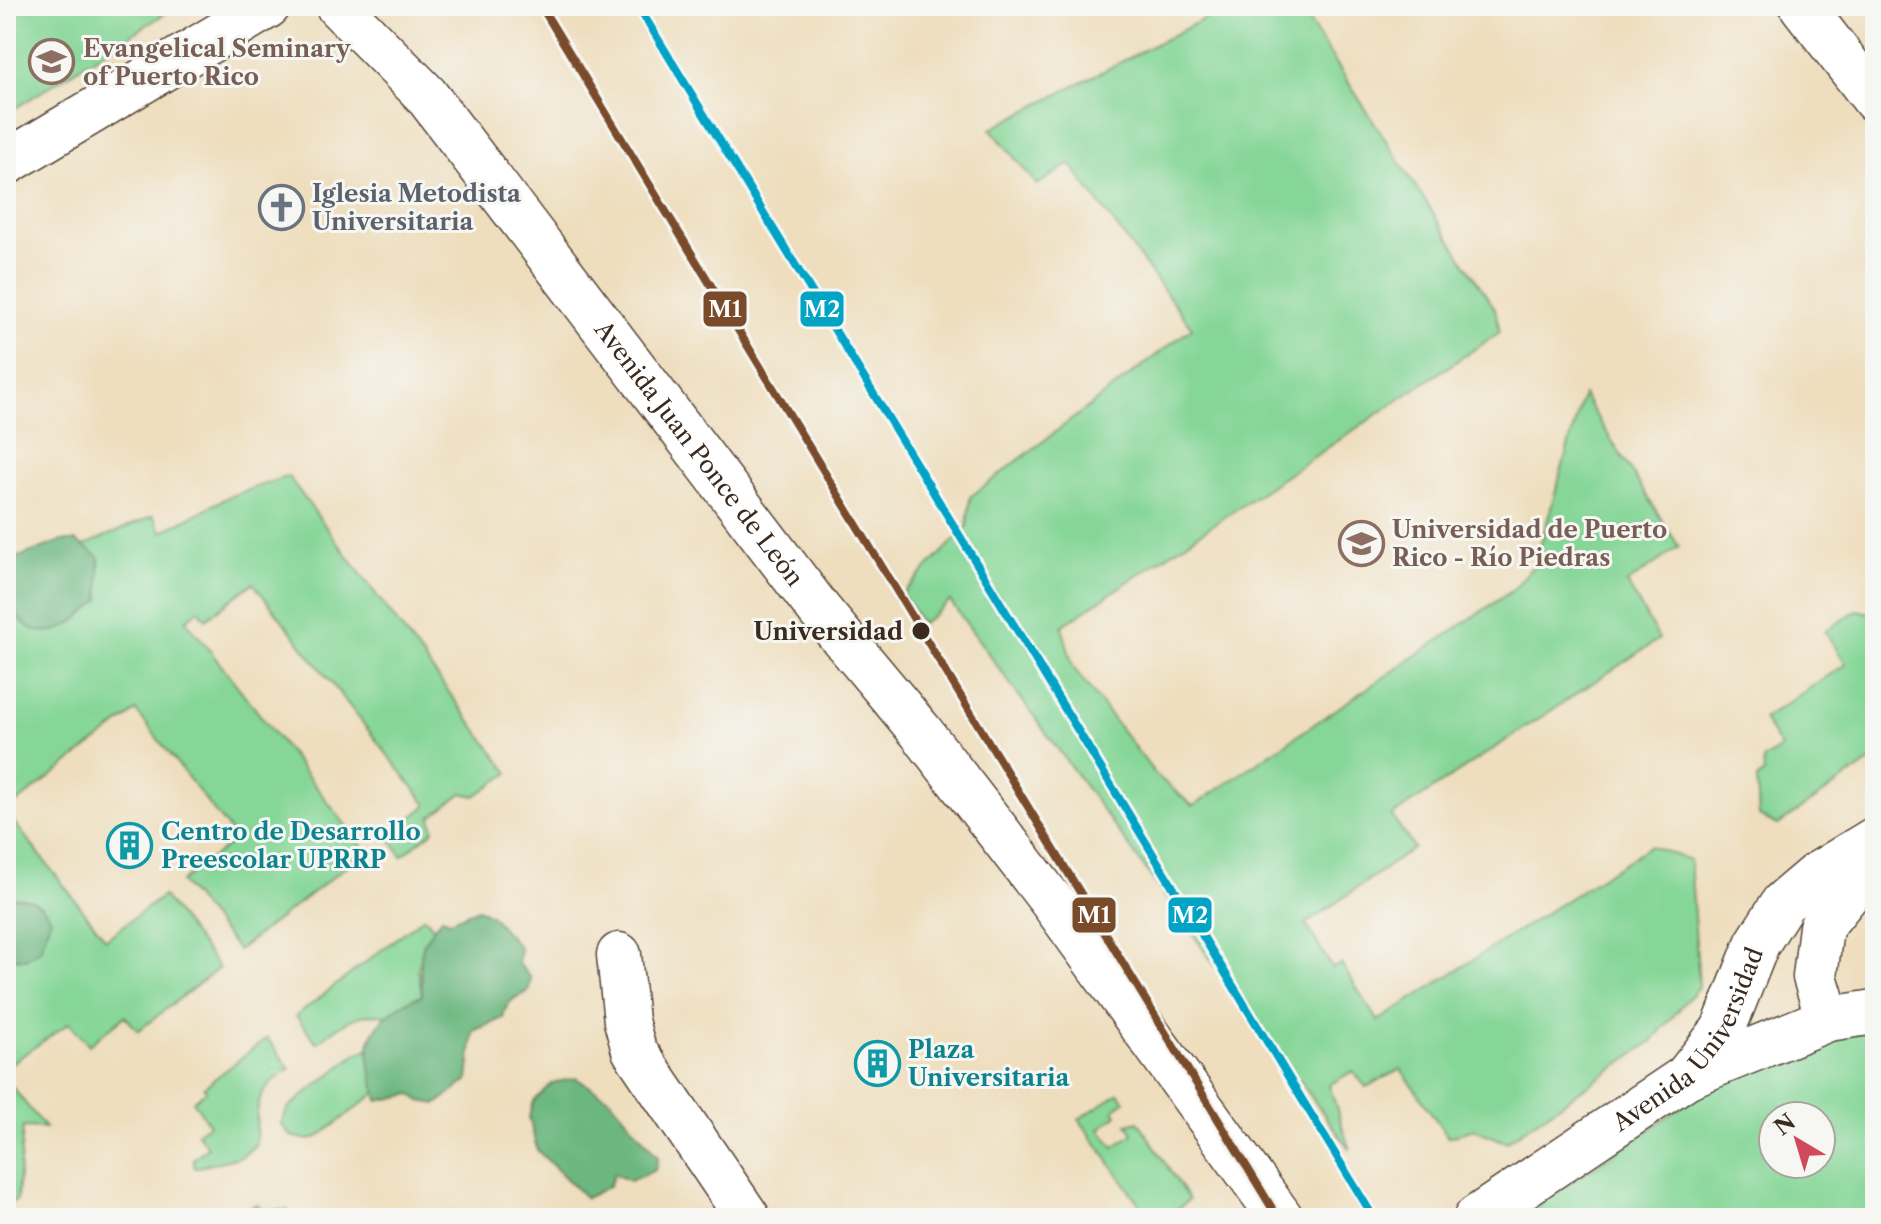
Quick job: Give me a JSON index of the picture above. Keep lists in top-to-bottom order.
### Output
{
  "streets": {
    "street": ["Avenida Juan Ponce de León", "Avenida Universidad"]
  },
  "places": {
    "school or university": ["Evangelical Seminary of Puerto Rico", "Universidad de Puerto Rico - Río Piedras"],
    "church": ["Iglesia Metodista Universitaria"],
    "other": ["Universidad"],
    "building": ["Centro de Desarrollo Preescolar UPRRP", "Plaza Universitaria"]
  },
  "lines": ["transit line M1", "transit line M2"],
  "north": "top left"
}
